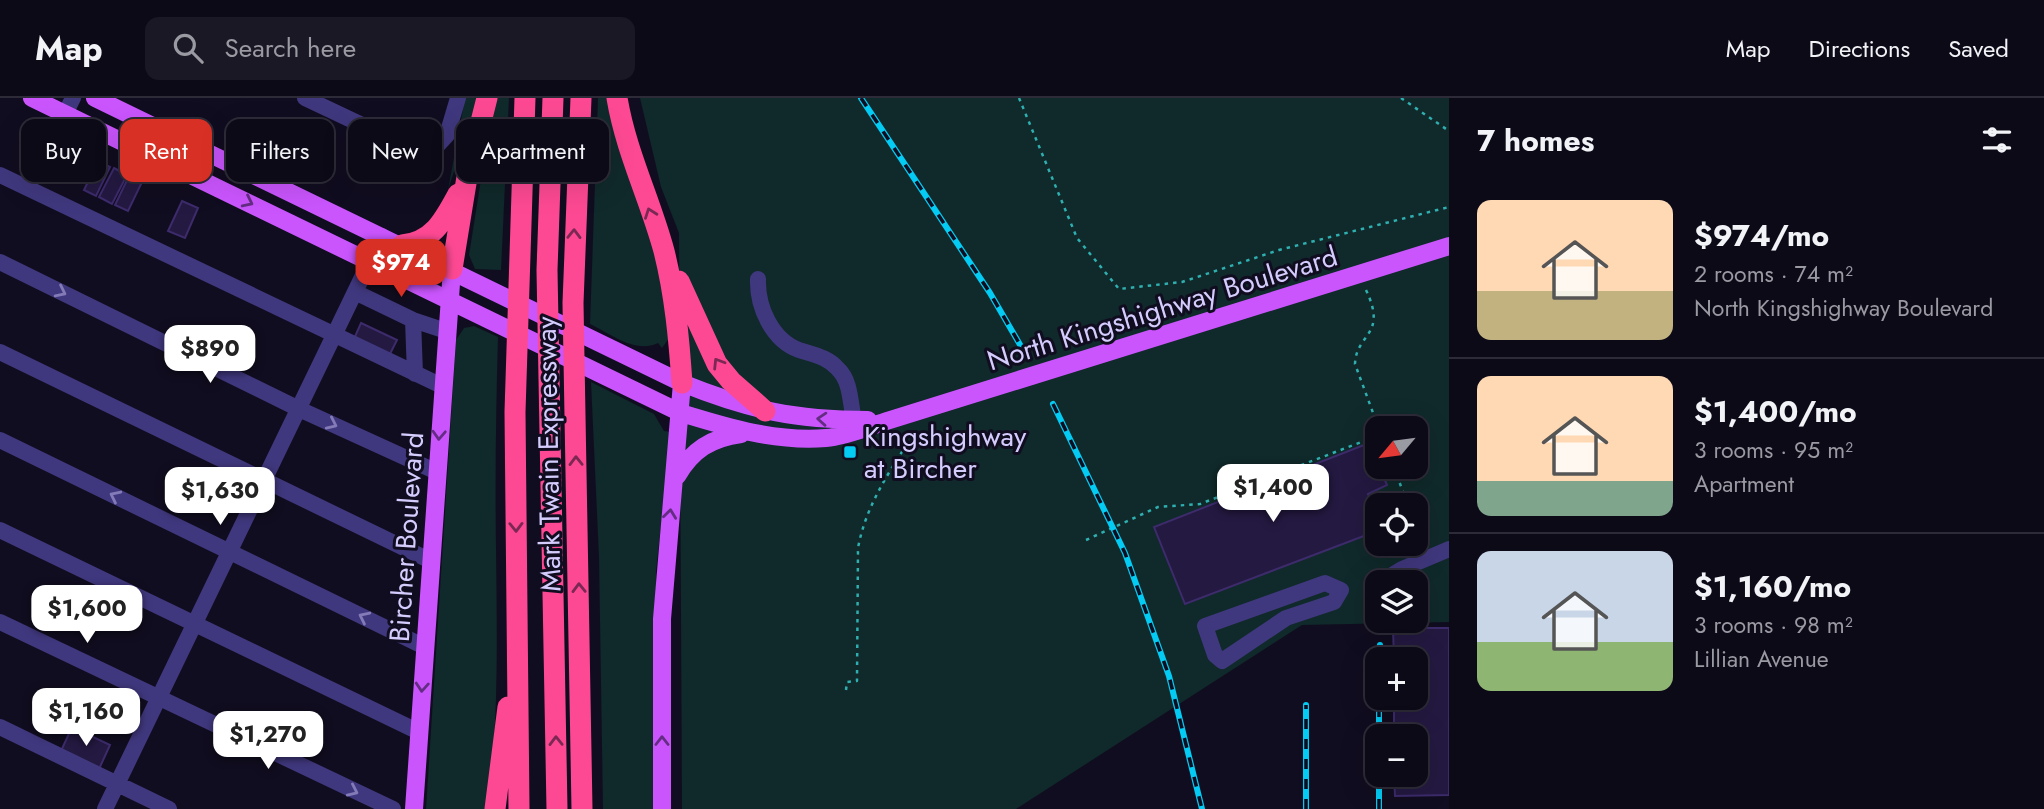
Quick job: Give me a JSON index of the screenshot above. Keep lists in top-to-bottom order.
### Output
{
  "streets": {
    "highway": ["Mark Twain Expressway"],
    "main road": ["North Kingshighway Boulevard", "Bircher Boulevard"]
  },
  "crossings": [
    ["North Kingshighway Boulevard", "Bircher Boulevard"]
  ],
  "places": {
    "transit": ["Kingshighway at Bircher"]
  },
  "north": "bottom left",
  "page": {
    "header": "Map",
    "search": "Search here",
    "nav": ["Map", "Directions", "Saved"],
    "heading": "7 homes",
    "chip": [
      "Buy",
      "Rent",
      "Filters",
      "New",
      "Apartment"
    ],
    "list": [
      {
        "name": "$974/mo",
        "note": "2 rooms · 74 m² · North Kingshighway Boulevard"
      },
      {
        "name": "$1,400/mo",
        "note": "3 rooms · 95 m² · Apartment"
      },
      {
        "name": "$1,160/mo",
        "note": "3 rooms · 98 m² · Lillian Avenue"
      }
    ],
    "price": [
      "$974",
      "$890",
      "$1,400",
      "$1,630",
      "$1,600",
      "$1,160",
      "$1,270"
    ],
    "map_buttons": ["+", "−"]
  }
}
